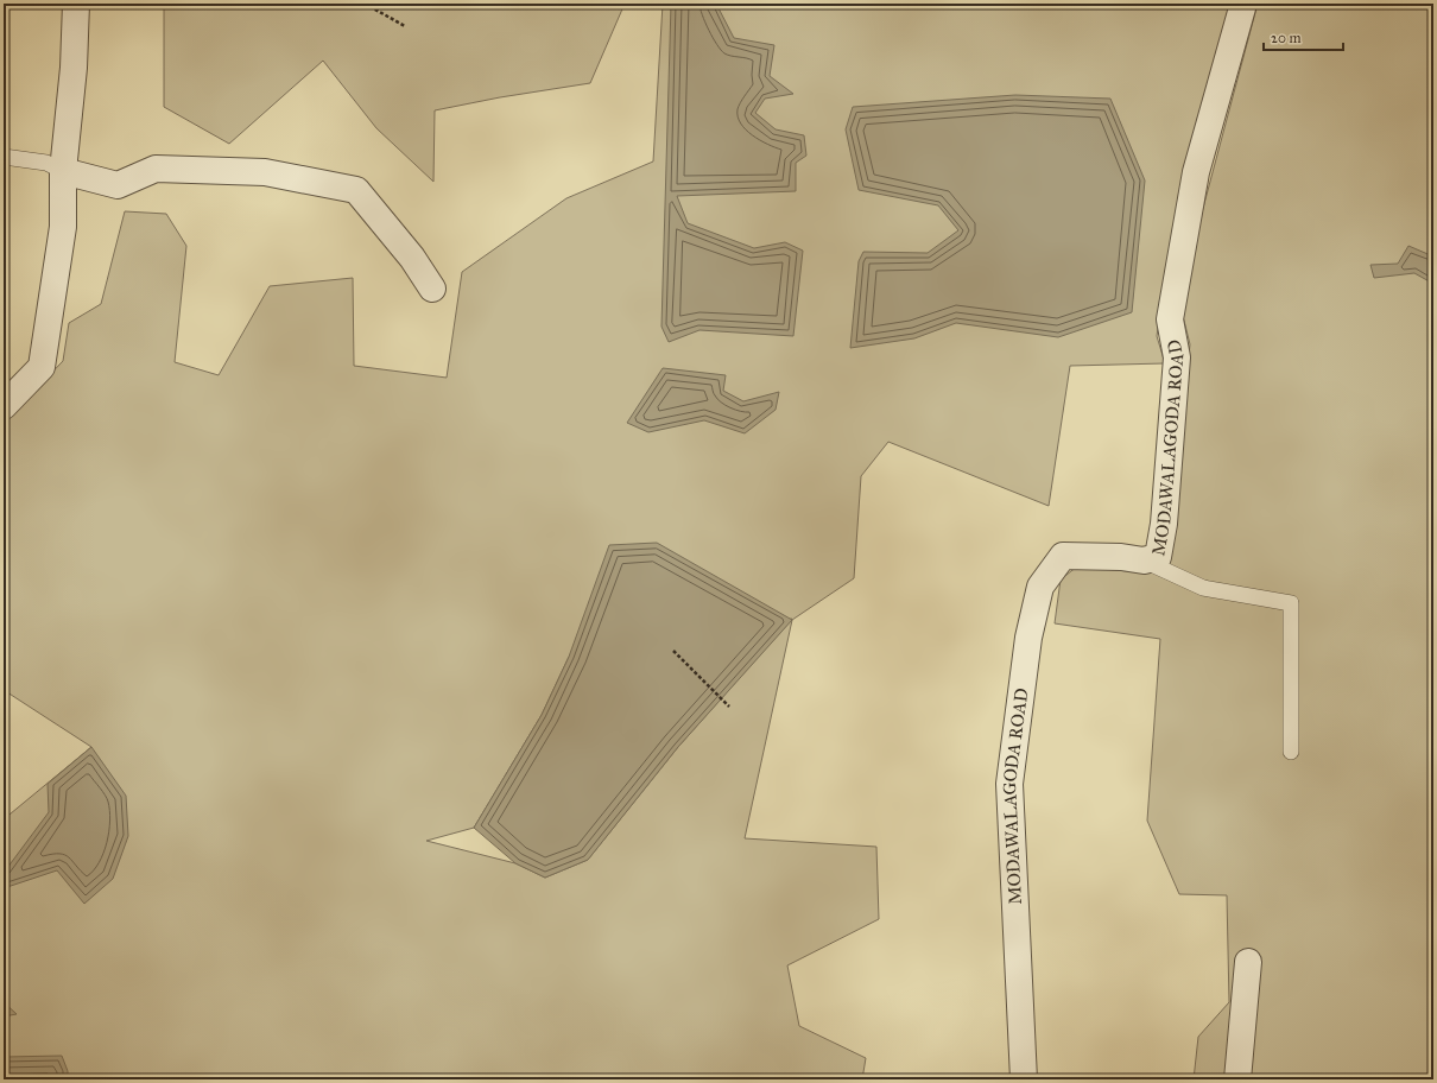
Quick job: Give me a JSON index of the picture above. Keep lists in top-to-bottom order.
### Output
{
  "streets": {
    "street": ["MODAWALAGODA ROAD"]
  },
  "scale_bar": "20 m"
}
